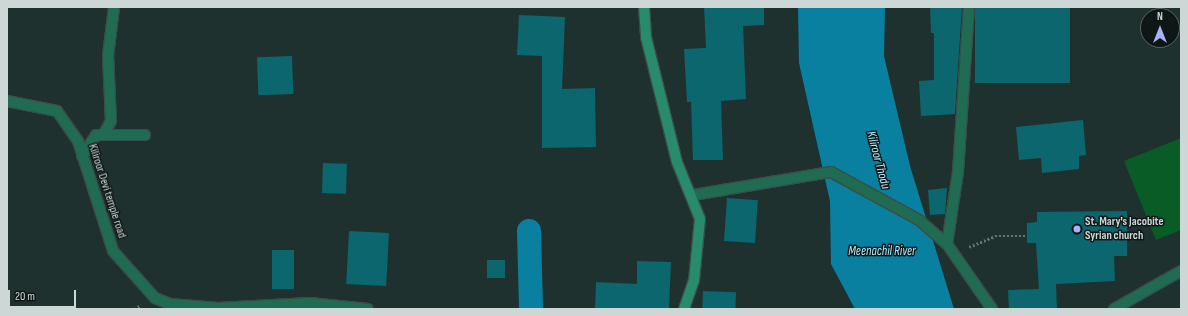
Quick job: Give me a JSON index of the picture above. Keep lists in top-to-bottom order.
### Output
{
  "streets": {
    "street": ["Kiliroor Devi temple road"]
  },
  "water": ["Kiliroor Thodu", "Meenachil River"],
  "places": ["St. Mary's Jacobite Syrian church"],
  "scale_bar": "20 m",
  "north": "top"
}
